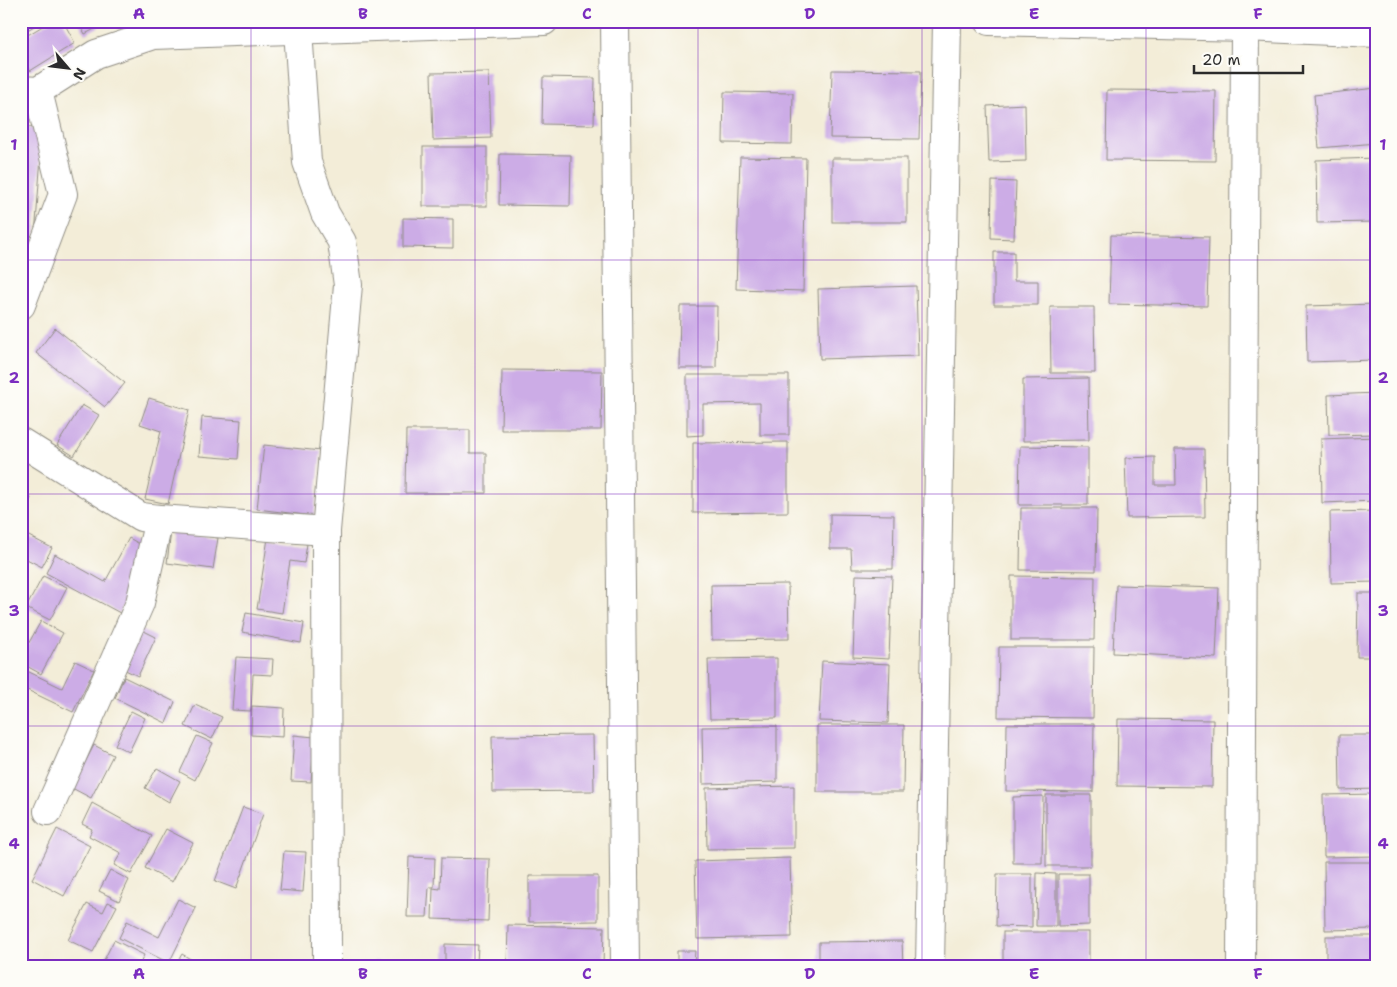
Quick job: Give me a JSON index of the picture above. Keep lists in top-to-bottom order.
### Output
{
  "scale_bar": "20 m",
  "north": "bottom right",
  "grid": {
    "columns": [
      "A",
      "B",
      "C",
      "D",
      "E",
      "F"
    ],
    "rows": [
      "1",
      "2",
      "3",
      "4"
    ]
  }
}
